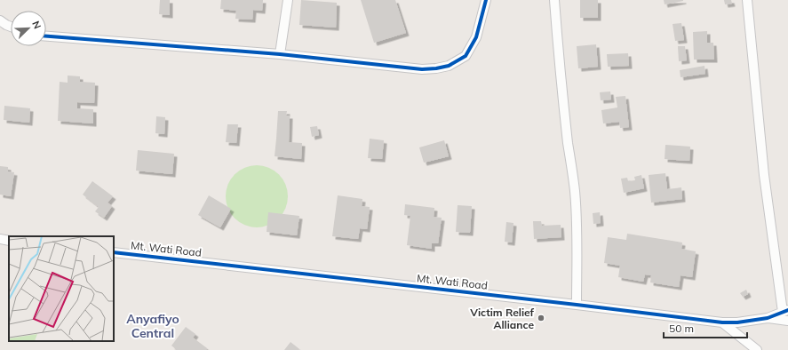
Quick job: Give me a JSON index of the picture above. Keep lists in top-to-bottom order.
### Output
{
  "streets": {
    "street": ["Mt. Wati Road"]
  },
  "districts": ["Anyafiyo Central"],
  "places": ["Victim Relief Alliance"],
  "scale_bar": "50 m",
  "north": "top right"
}
